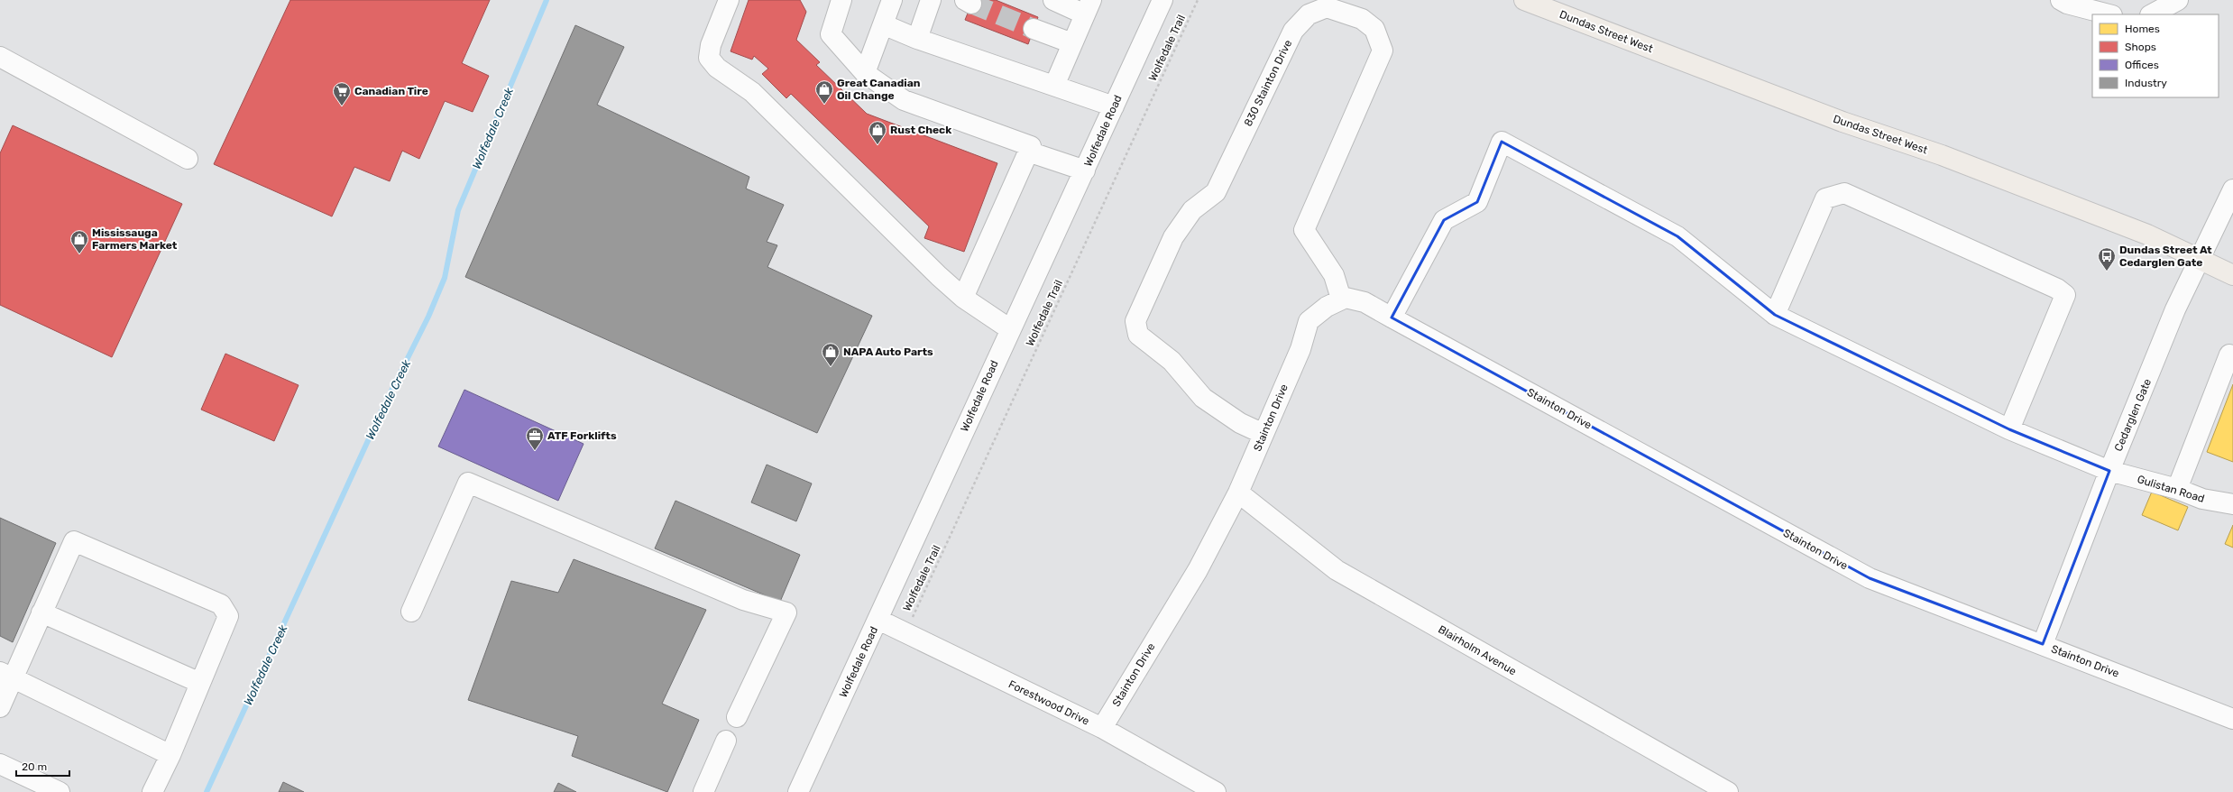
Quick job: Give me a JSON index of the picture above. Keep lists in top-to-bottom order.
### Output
{
  "streets": {
    "main road": ["Dundas Street West"],
    "street": [
      "830 Stainton Drive",
      "Wolfedale Road",
      "Stainton Drive",
      "Cedarglen Gate",
      "Gulistan Road",
      "Blairholm Avenue",
      "Forestwood Drive"
    ],
    "path": ["Wolfedale Trail"]
  },
  "crossings": [
    ["Dundas Street West", "Cedarglen Gate"],
    ["Wolfedale Trail", "Forestwood Drive"],
    ["830 Stainton Drive", "Stainton Drive"],
    ["Wolfedale Road", "Forestwood Drive"],
    ["Stainton Drive", "Cedarglen Gate"],
    ["Stainton Drive", "Gulistan Road"],
    ["Stainton Drive", "Blairholm Avenue"],
    ["Stainton Drive", "Forestwood Drive"],
    ["Cedarglen Gate", "Gulistan Road"]
  ],
  "water": ["Wolfedale Creek"],
  "places": {
    "shop": [
      "Great Canadian Oil Change",
      "Rust Check",
      "Mississauga Farmers Market",
      "NAPA Auto Parts"
    ],
    "supermarket": ["Canadian Tire"],
    "bus stop": ["Dundas Street At Cedarglen Gate"],
    "office": ["ATF Forklifts"]
  },
  "legend": [
    "Homes",
    "Shops",
    "Offices",
    "Industry"
  ],
  "scale_bar": "20 m"
}
